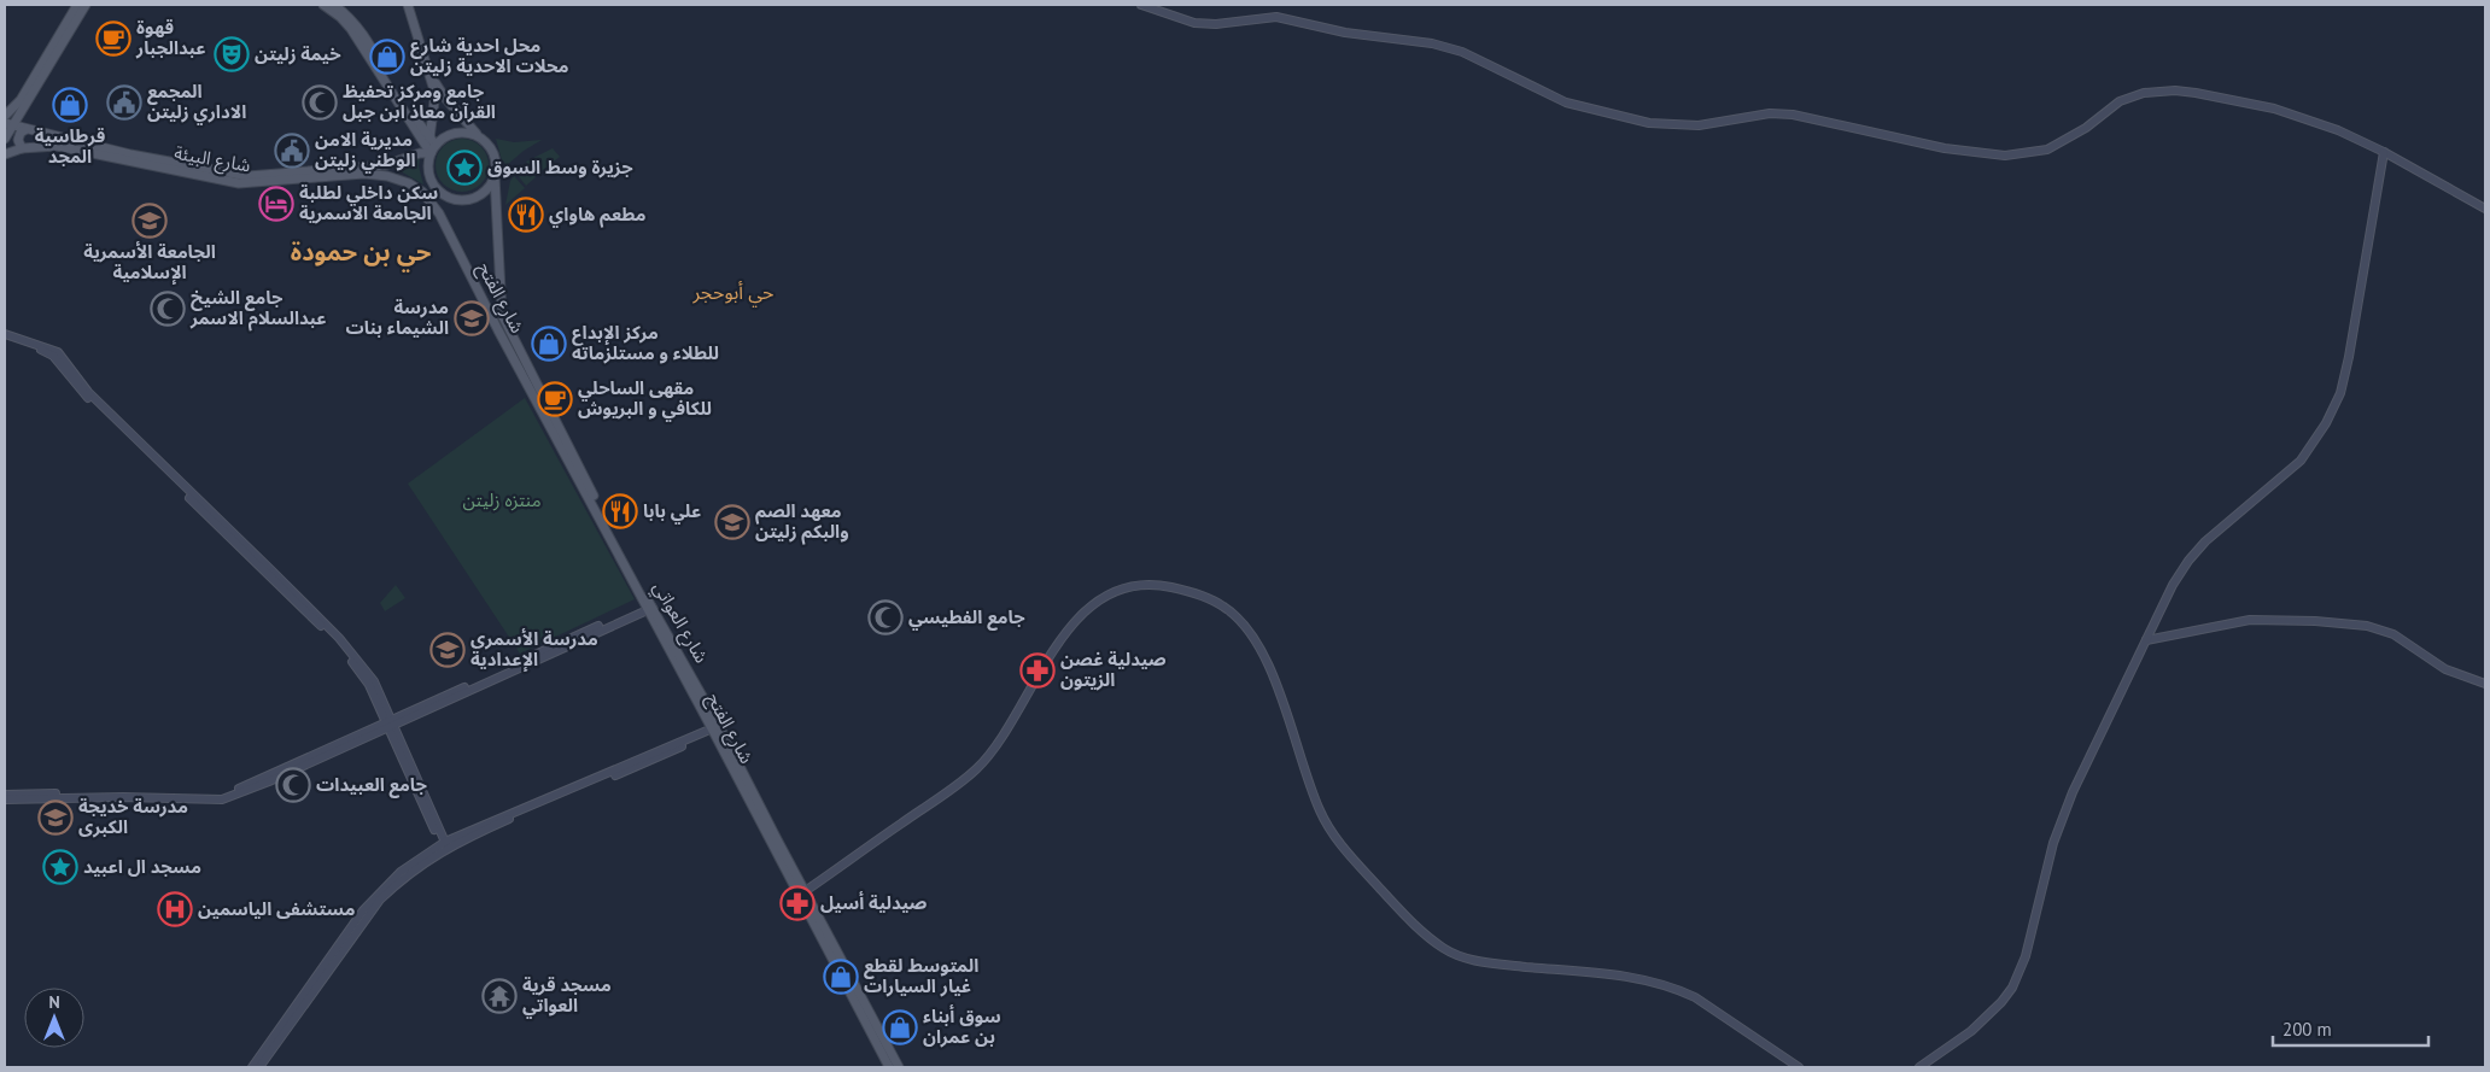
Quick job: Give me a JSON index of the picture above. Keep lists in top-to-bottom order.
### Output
{
  "streets": {
    "main road": ["شارع البيئة", "شارع الفتح", "شارع العواتي"]
  },
  "crossings": [
    ["شارع البيئة", "شارع الفتح"],
    ["شارع البيئة", "شارع العواتي"],
    ["شارع الفتح", "شارع العواتي"]
  ],
  "districts": ["حي بن حمودة", "حي أبوحجر"],
  "parks": ["منتزه زليتن"],
  "places": {
    "cafe": ["قهوة عبدالجبار", "مقهى الساحلي للكافي و البريوش"],
    "theatre": ["خيمة زليتن"],
    "shop": [
      "محل احدية شارع محلات الاحدية زليتن",
      "قرطاسية المجد",
      "مركز الإبداع للطلاء و مستلزماته",
      "المتوسط لقطع غيار السيارات",
      "سوق أبناء بن عمران"
    ],
    "public building": ["المجمع الاداري زليتن", "مديرية الامن الوطني زليتن"],
    "mosque": [
      "جامع ومركز تحفيظ القرآن معاذ ابن جبل",
      "جامع الشيخ عبدالسلام الاسمر",
      "جامع الفطيسي",
      "جامع العبيدات"
    ],
    "place": ["جزيرة وسط السوق", "مسجد ال اعبيد"],
    "hotel": ["سكن داخلي لطلبة الجامعة اﻻسمرية"],
    "restaurant": ["مطعم هاواي", "علي بابا"],
    "school or university": [
      "الجامعة الأسمرية الإسلامية",
      "مدرسة الشيماء بنات",
      "معهد الصم والبكم زليتن",
      "مدرسة الأسمري الإعدادية",
      "مدرسة خديجة الكبرى"
    ],
    "pharmacy": ["صيدلية غصن الزيتون", "صيدلية أسيل"],
    "hospital": ["مستشفى الياسمين"],
    "temple": ["مسجد قرية العواتي"]
  },
  "scale_bar": "200 m",
  "north": "top"
}
